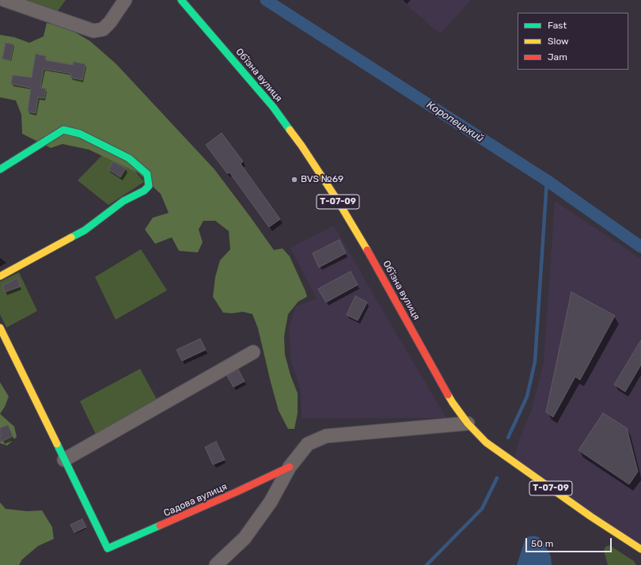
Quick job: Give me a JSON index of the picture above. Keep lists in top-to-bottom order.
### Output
{
  "streets": {
    "street": ["Обʼїзна вулиця", "Т-07-09", "Садова вулиця"]
  },
  "water": ["Коропецький"],
  "places": ["BVS №69"],
  "legend": ["Fast", "Slow", "Jam"],
  "scale_bar": "50 m"
}
